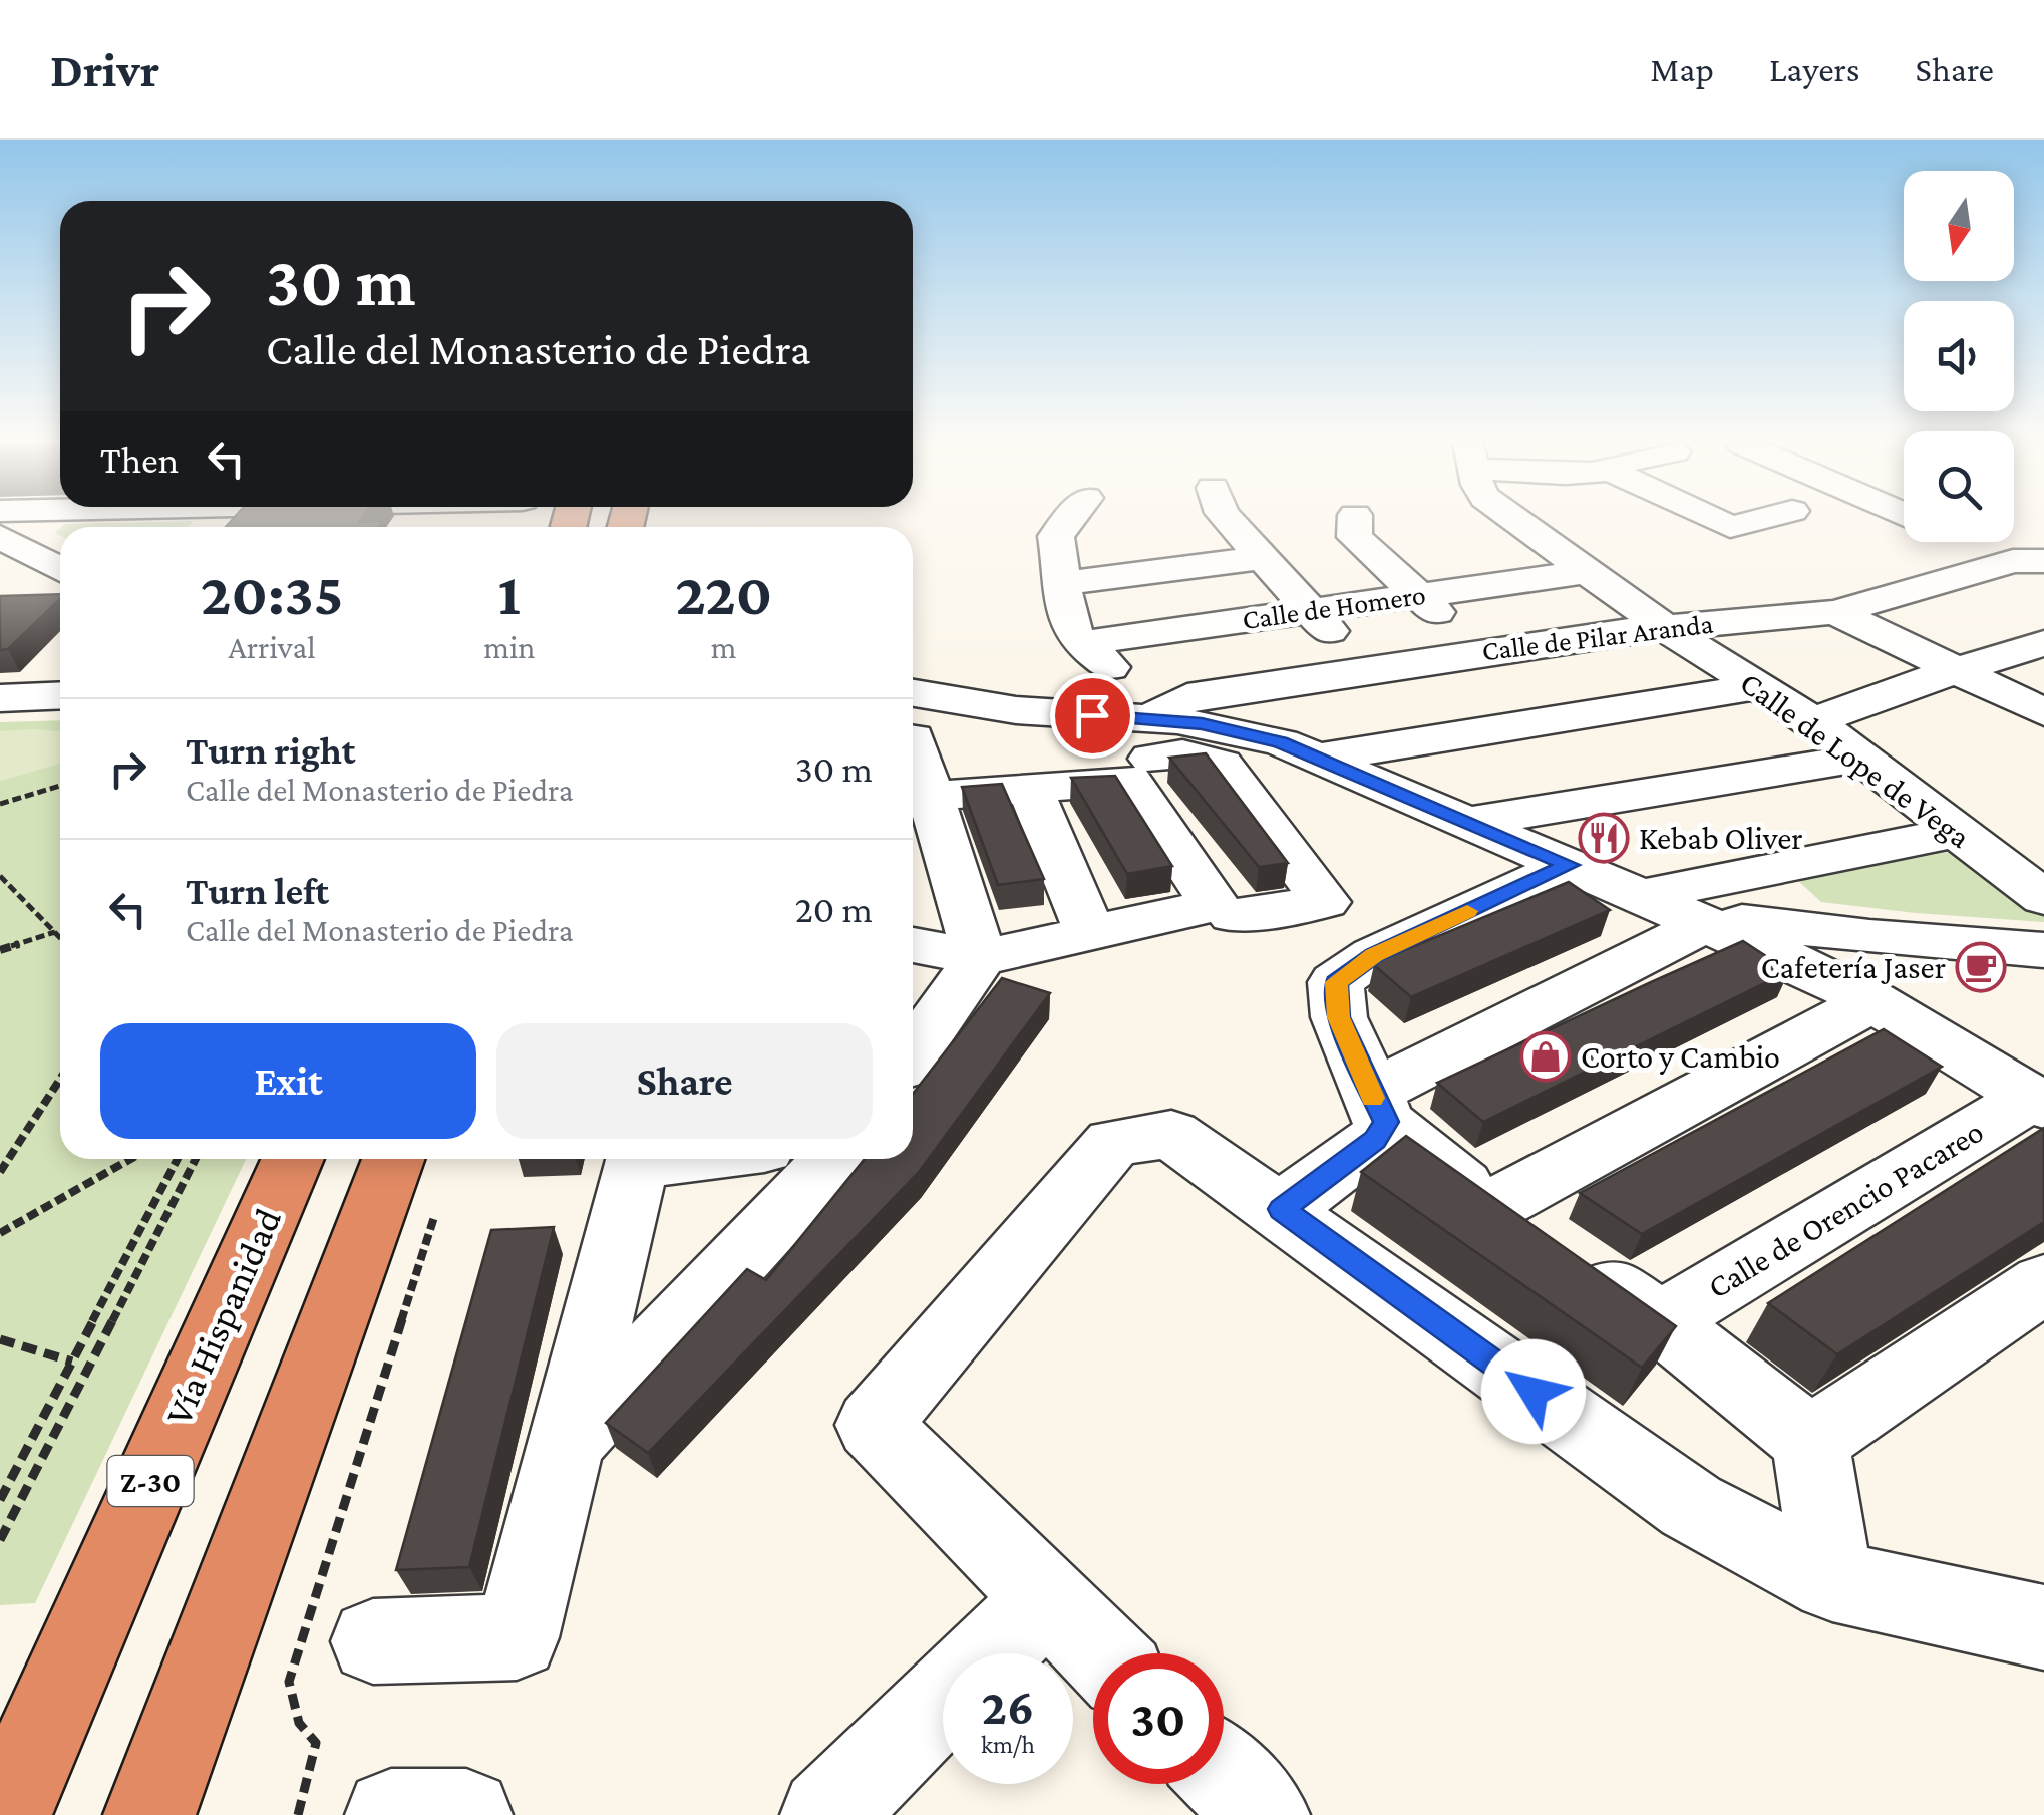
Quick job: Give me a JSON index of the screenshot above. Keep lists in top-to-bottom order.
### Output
{
  "streets": {
    "highway": ["Vía Hispanidad", "Z-30"],
    "street": [
      "Calle de Homero",
      "Calle de Pilar Aranda",
      "Calle de Lope de Vega",
      "Calle de Orencio Pacareo"
    ]
  },
  "crossings": [
    ["Calle de Homero", "Calle de Lope de Vega"],
    ["Calle de Pilar Aranda", "Calle de Lope de Vega"]
  ],
  "places": {
    "restaurant": ["Kebab Oliver"],
    "cafe": ["Cafetería Jaser"],
    "shop": ["Corto y Cambio"]
  },
  "north": "bottom",
  "page": {
    "header": "Drivr",
    "nav": ["Map", "Layers", "Share"],
    "turn": ["30 m", "Calle del Monasterio de Piedra"],
    "then": "Then",
    "eta": [
      "20:35",
      "Arrival",
      "1",
      "min",
      "220",
      "m"
    ],
    "list": [
      {
        "name": "Turn right",
        "note": "Calle del Monasterio de Piedra",
        "value": "30 m"
      },
      {
        "name": "Turn left",
        "note": "Calle del Monasterio de Piedra",
        "value": "20 m"
      }
    ],
    "buttons": ["Exit", "Share"],
    "speed": "26 km/h",
    "limit": "30"
  }
}
